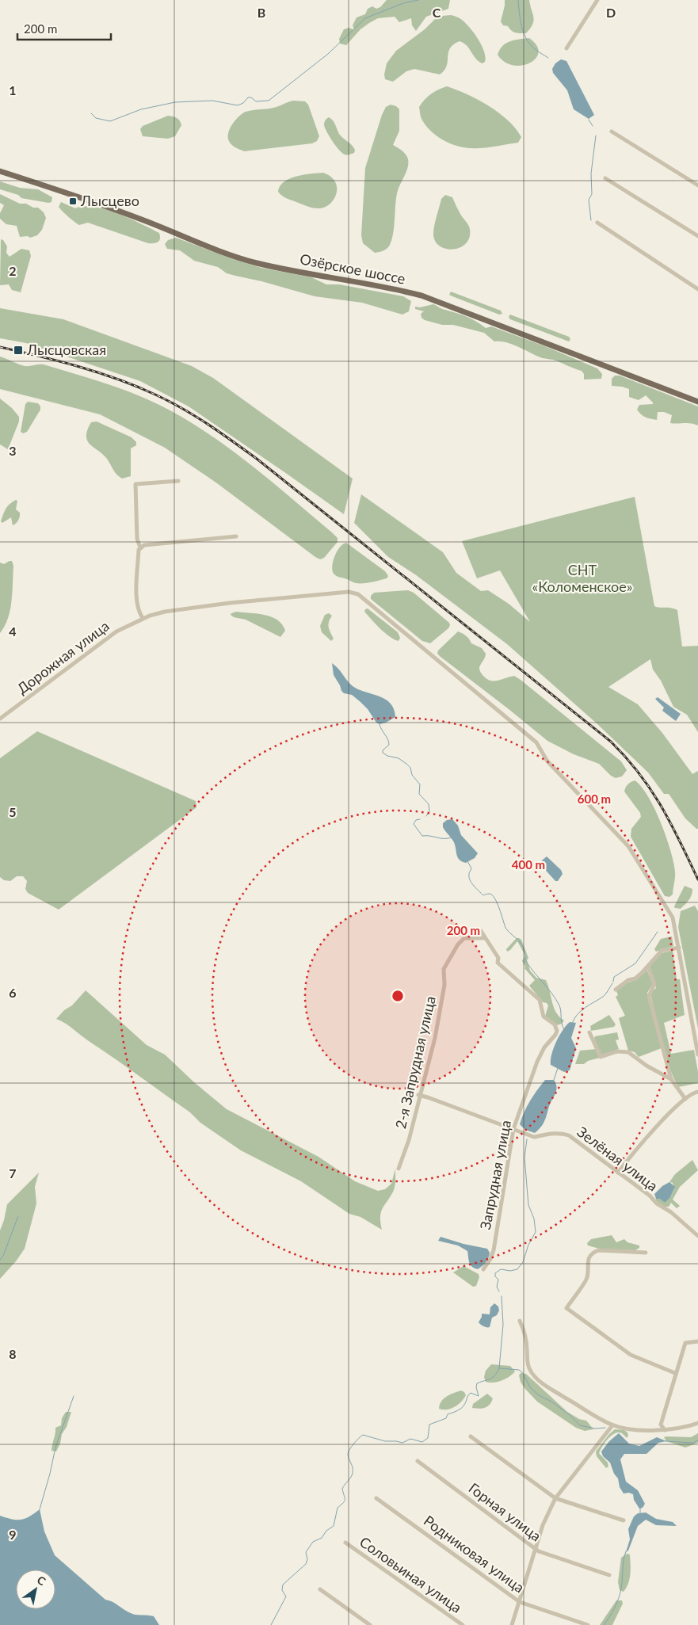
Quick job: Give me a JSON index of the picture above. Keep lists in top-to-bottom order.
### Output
{
  "streets": {
    "main road": ["Озёрское шоссе"],
    "street": [
      "Дорожная улица",
      "2-я Запрудная улица",
      "Зелёная улица",
      "Запрудная улица",
      "Горная улица",
      "Родниковая улица",
      "Соловьиная улица"
    ]
  },
  "crossings": [
    ["2-я Запрудная улица", "Зелёная улица"],
    ["2-я Запрудная улица", "Запрудная улица"],
    ["Зелёная улица", "Запрудная улица"]
  ],
  "parks": ["СНТ «Коломенское»"],
  "places": {
    "transit": ["Лысцево", "Лысцовская"]
  },
  "scale_bar": "200 m",
  "north": "top right",
  "grid": {
    "columns": ["B", "C", "D"],
    "rows": [
      "1",
      "2",
      "3",
      "4",
      "5",
      "6",
      "7",
      "8",
      "9"
    ]
  },
  "rings": ["600 m", "400 m", "200 m"]
}
